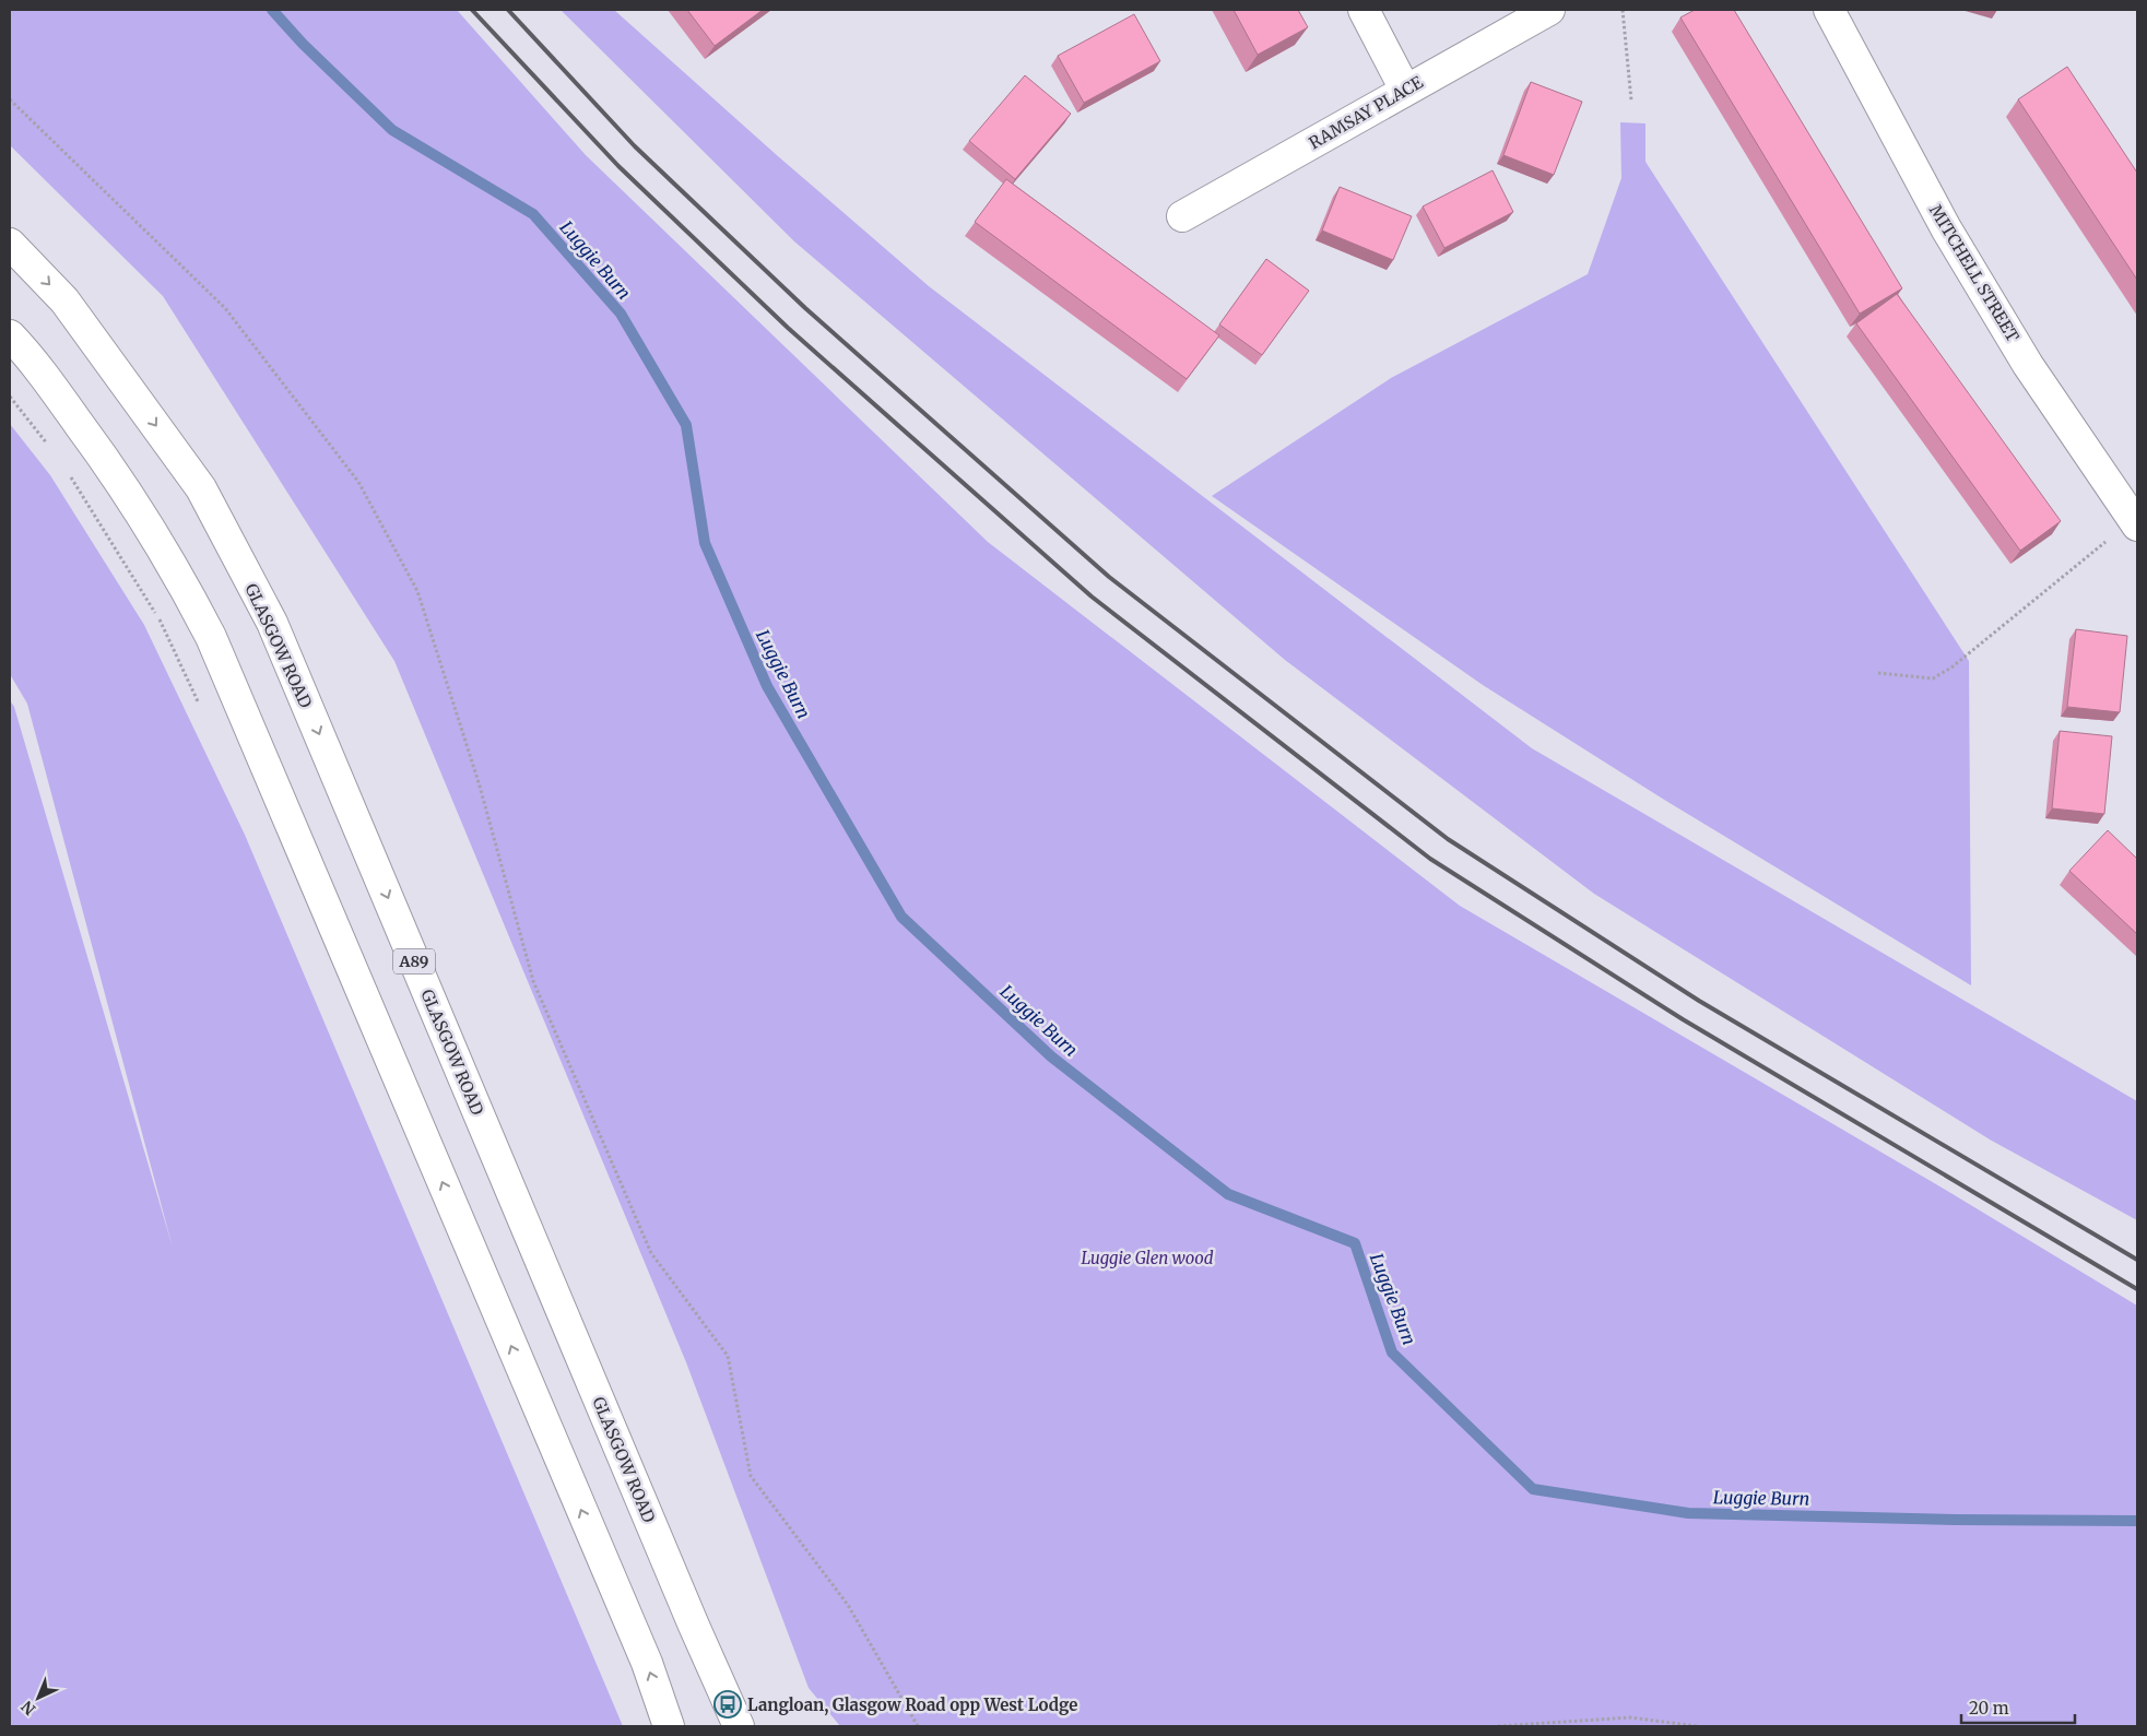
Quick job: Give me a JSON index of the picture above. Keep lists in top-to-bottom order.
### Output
{
  "streets": {
    "main road": [
      "RAMSAY PLACE",
      "MITCHELL STREET",
      "GLASGOW ROAD",
      "A89"
    ]
  },
  "water": ["Luggie Burn"],
  "parks": ["Luggie Glen wood"],
  "places": {
    "bus stop": ["Langloan, Glasgow Road opp West Lodge"]
  },
  "scale_bar": "20 m",
  "north": "bottom left"
}
